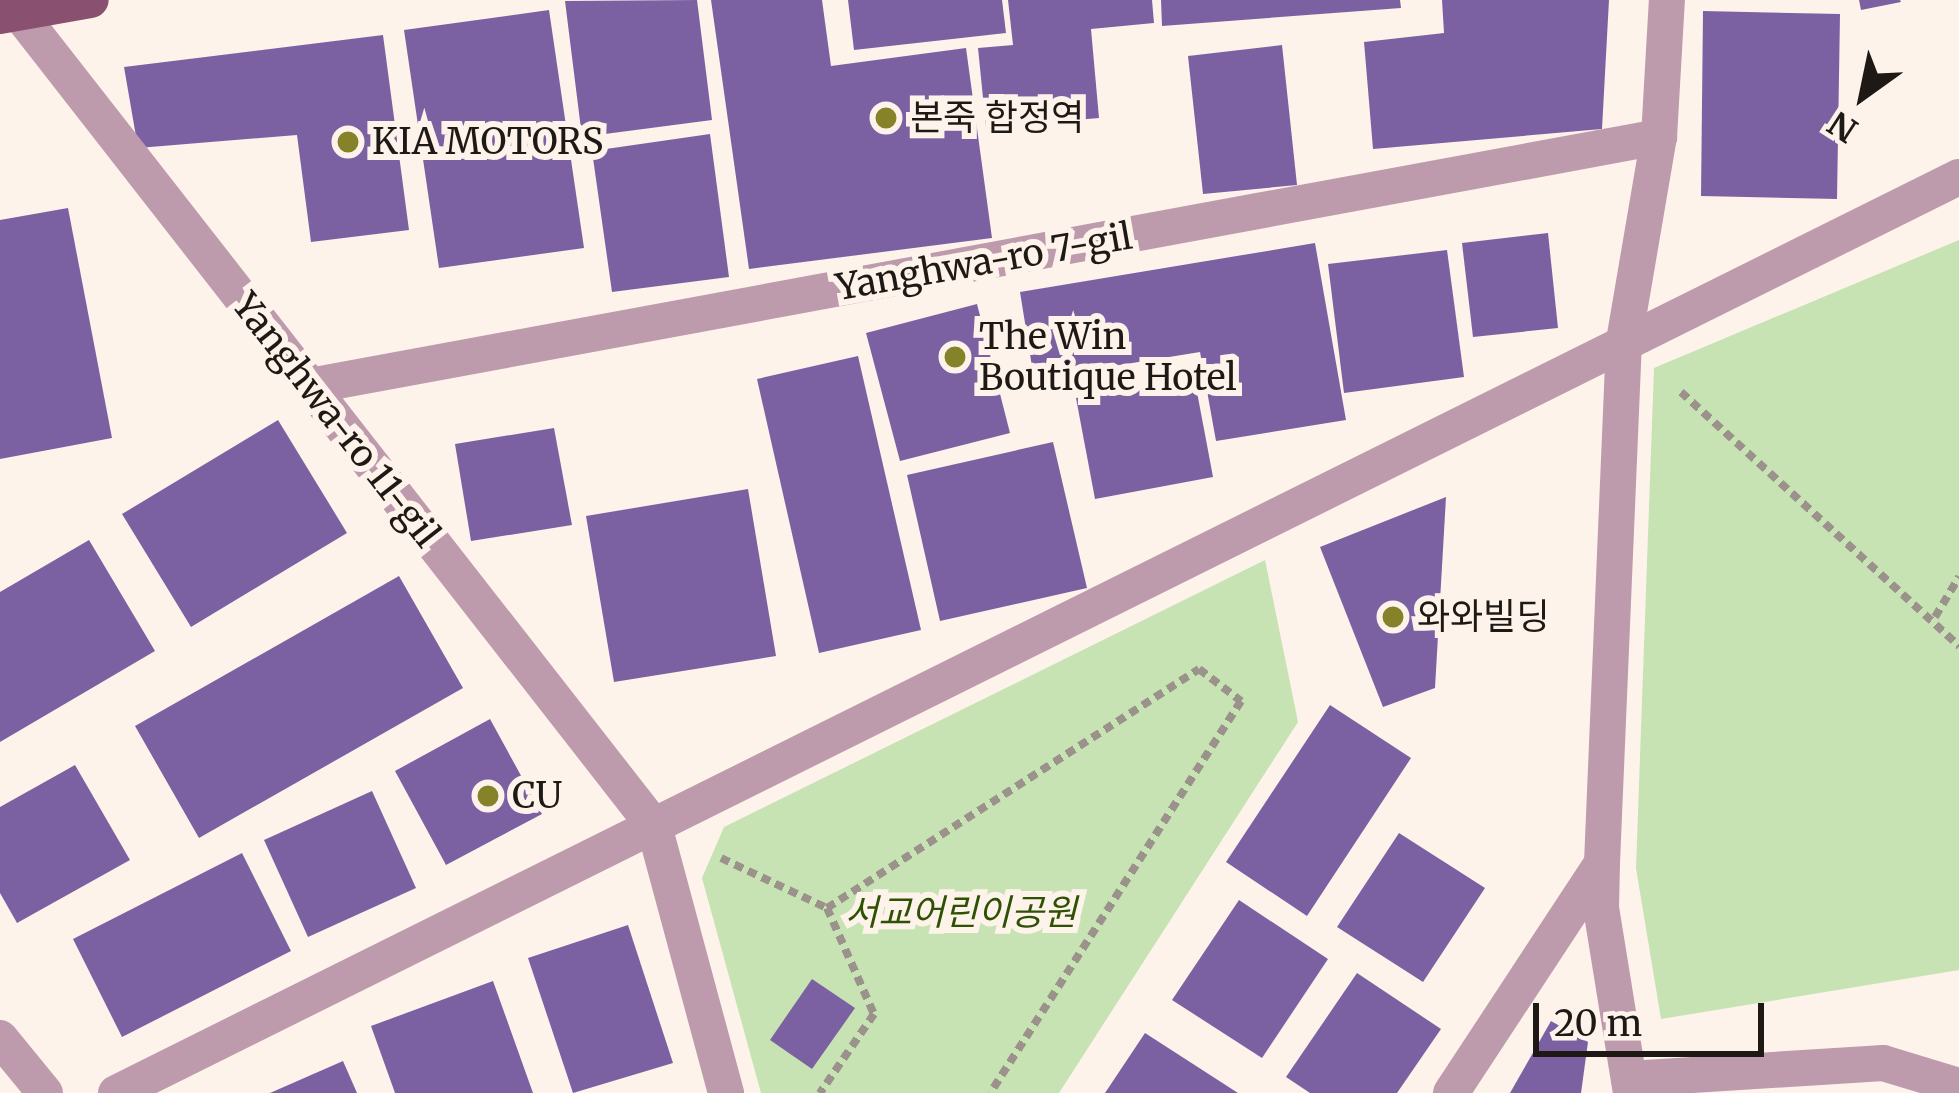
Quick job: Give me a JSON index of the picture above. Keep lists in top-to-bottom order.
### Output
{
  "streets": {
    "street": ["Yanghwa-ro 7-gil", "Yanghwa-ro 11-gil"]
  },
  "crossings": [
    ["Yanghwa-ro 7-gil", "Yanghwa-ro 11-gil"]
  ],
  "parks": ["서교어린이공원"],
  "places": [
    "본죽 합정역",
    "KIA MOTORS",
    "The Win Boutique Hotel",
    "와와빌딩",
    "CU"
  ],
  "scale_bar": "20 m",
  "north": "bottom left"
}
